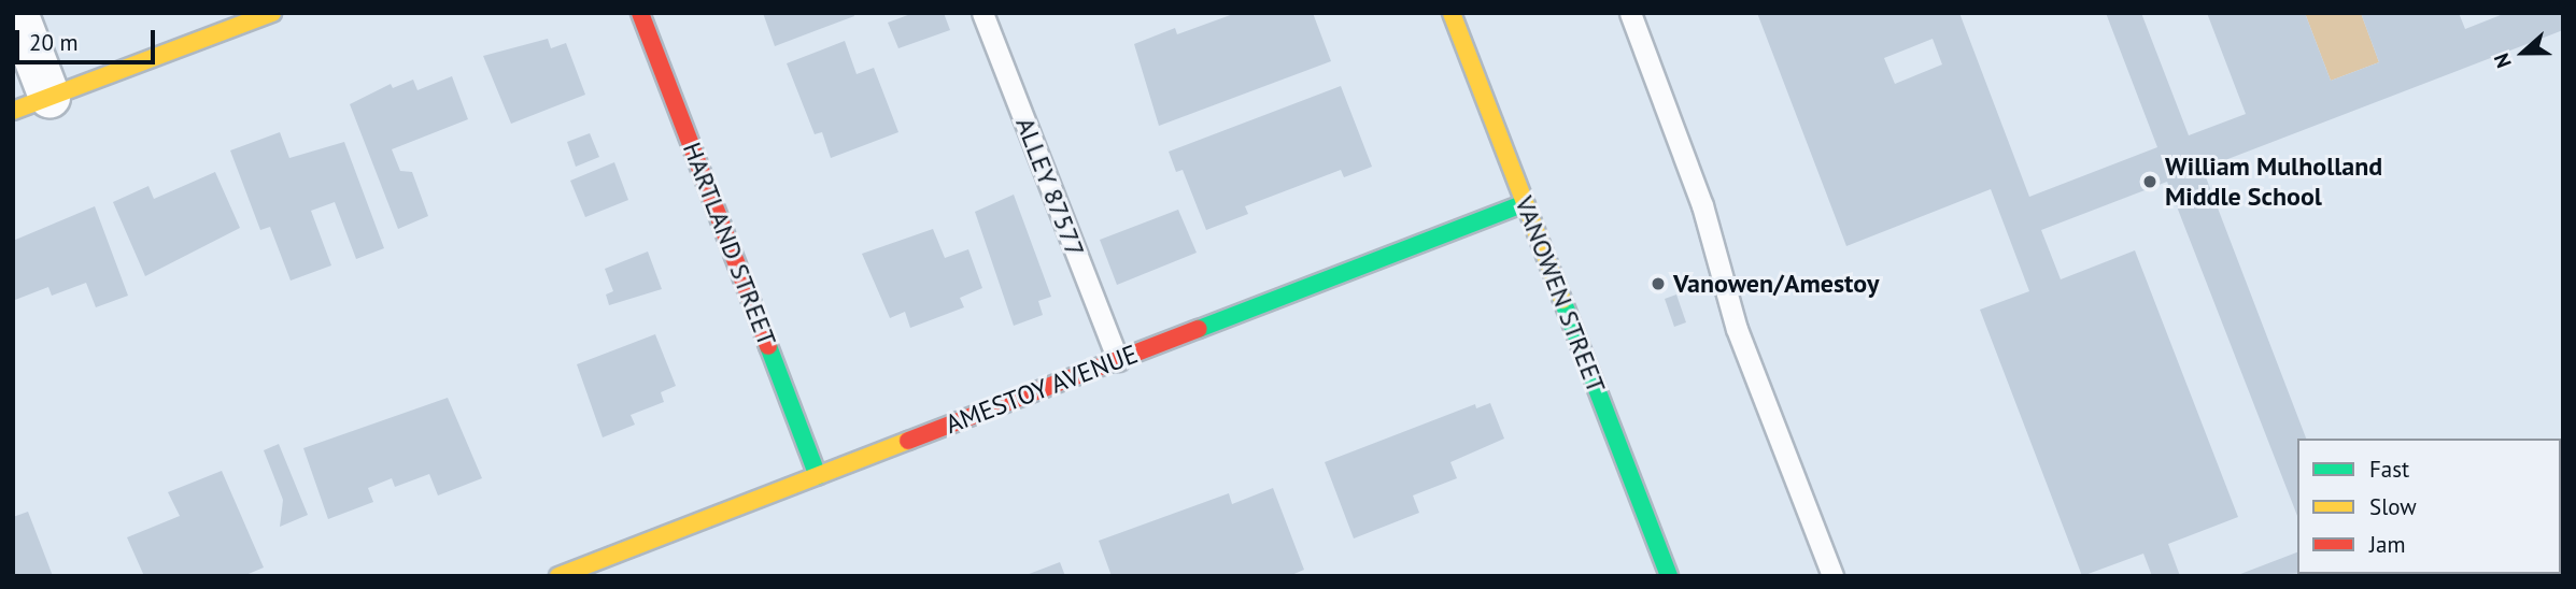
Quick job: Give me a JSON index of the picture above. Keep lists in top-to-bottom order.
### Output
{
  "streets": {
    "street": ["HARTLAND STREET", "VANOWEN STREET", "AMESTOY AVENUE"],
    "lane": ["ALLEY 87577"]
  },
  "crossings": [
    ["ALLEY 87577", "AMESTOY AVENUE"],
    ["HARTLAND STREET", "AMESTOY AVENUE"],
    ["VANOWEN STREET", "AMESTOY AVENUE"]
  ],
  "places": ["William Mulholland Middle School", "Vanowen/Amestoy"],
  "legend": ["Fast", "Slow", "Jam"],
  "scale_bar": "20 m",
  "north": "left"
}
